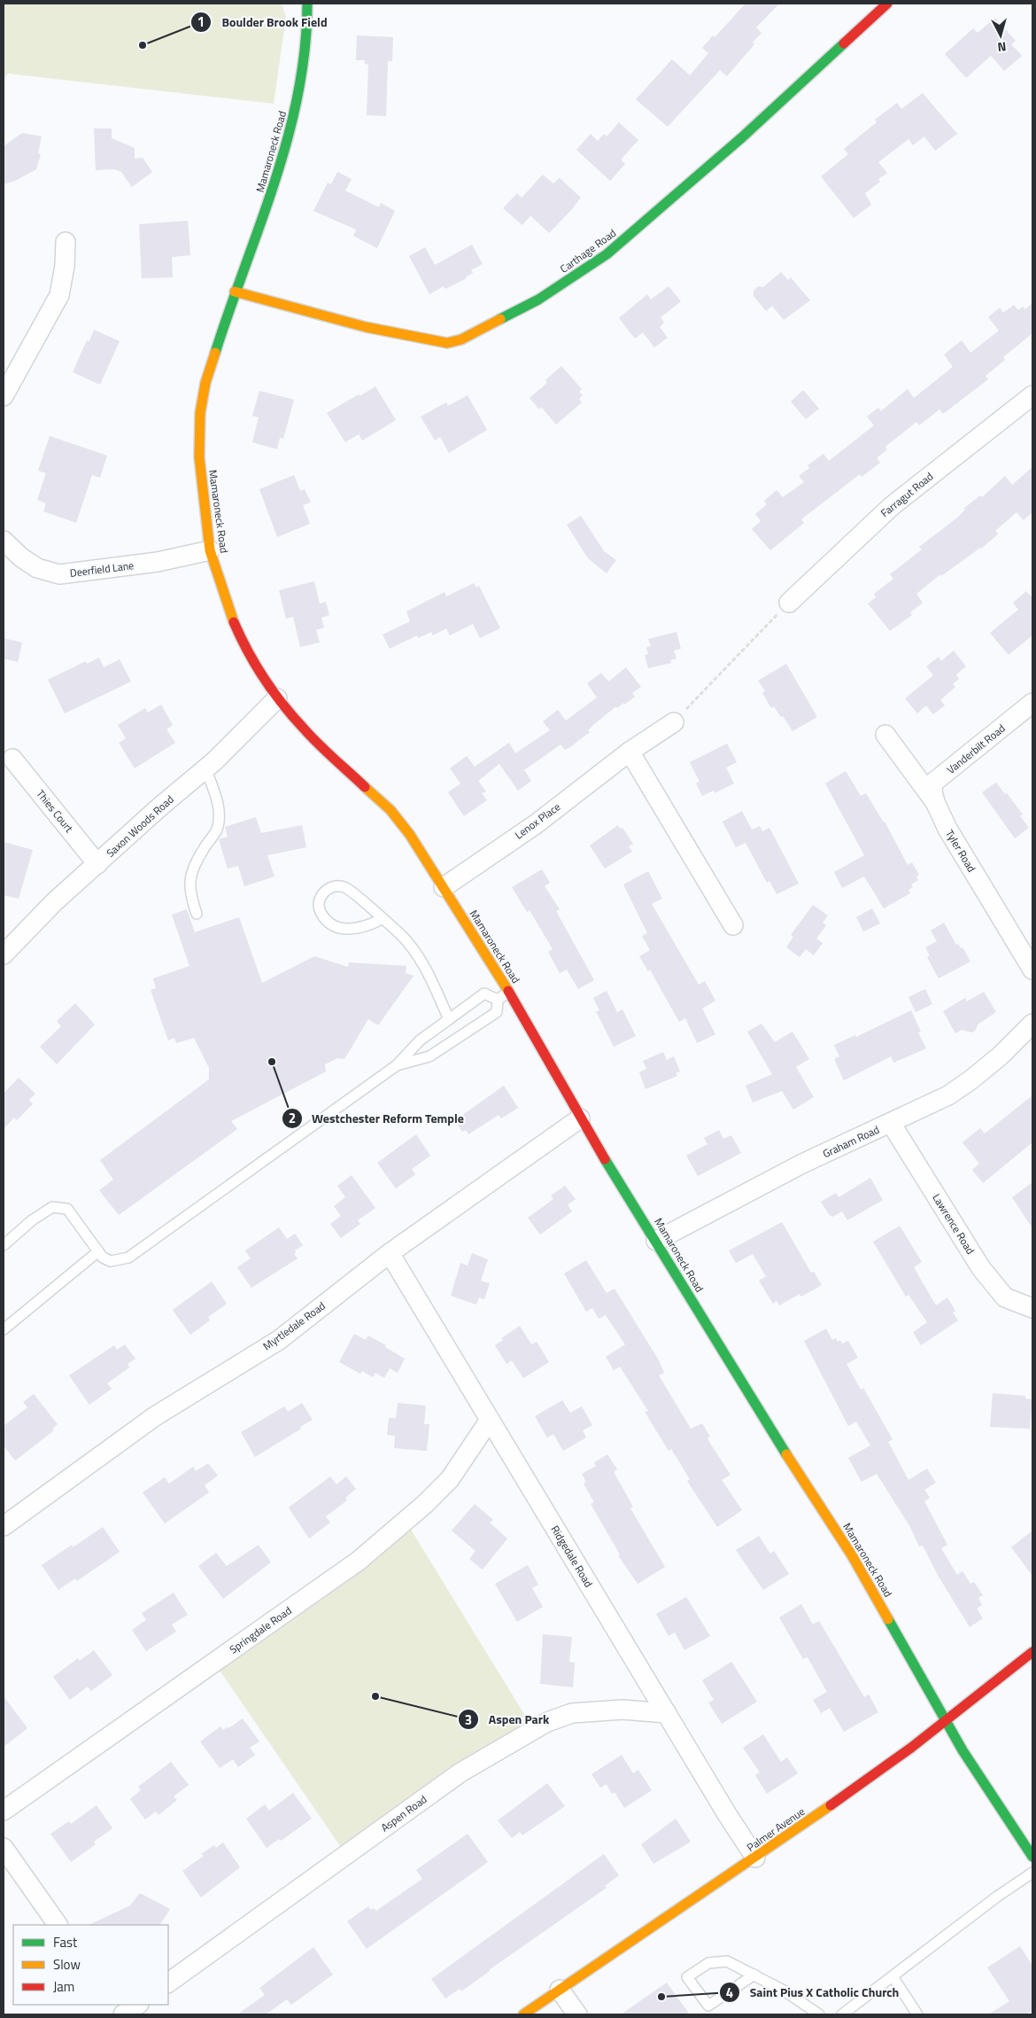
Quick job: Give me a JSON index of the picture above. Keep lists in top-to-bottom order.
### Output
{
  "streets": {
    "street": [
      "Mamaroneck Road",
      "Carthage Road",
      "Farragut Road",
      "Deerfield Lane",
      "Vanderbilt Road",
      "Thies Court",
      "Lenox Place",
      "Saxon Woods Road",
      "Tyler Road",
      "Graham Road",
      "Lawrence Road",
      "Myrtledale Road",
      "Ridgedale Road",
      "Springdale Road",
      "Aspen Road",
      "Palmer Avenue"
    ]
  },
  "crossings": [
    ["Mamaroneck Road", "Carthage Road"],
    ["Mamaroneck Road", "Deerfield Lane"],
    ["Mamaroneck Road", "Lenox Place"],
    ["Mamaroneck Road", "Saxon Woods Road"],
    ["Mamaroneck Road", "Graham Road"],
    ["Mamaroneck Road", "Myrtledale Road"],
    ["Mamaroneck Road", "Palmer Avenue"],
    ["Vanderbilt Road", "Tyler Road"],
    ["Thies Court", "Saxon Woods Road"],
    ["Graham Road", "Lawrence Road"],
    ["Myrtledale Road", "Ridgedale Road"],
    ["Ridgedale Road", "Springdale Road"],
    ["Ridgedale Road", "Aspen Road"],
    ["Ridgedale Road", "Palmer Avenue"]
  ],
  "places": [
    "Boulder Brook Field",
    "Westchester Reform Temple",
    "Aspen Park",
    "Saint Pius X Catholic Church"
  ],
  "legend": ["Fast", "Slow", "Jam"],
  "north": "bottom"
}
